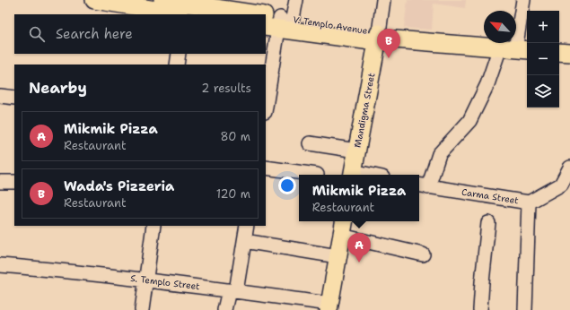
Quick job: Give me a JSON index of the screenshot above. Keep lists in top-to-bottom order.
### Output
{
  "streets": {
    "main road": ["V. Templo Avenue", "Mandigma Street"],
    "street": ["Carma Street", "S. Templo Street"]
  },
  "crossings": [
    ["V. Templo Avenue", "Mandigma Street"]
  ],
  "north": "top left",
  "page": {
    "map_buttons": ["+", "−"],
    "search": "Search here",
    "pins": ["B", "A"],
    "heading": ["Nearby", "2 results"],
    "list": [
      {
        "mark": "A",
        "name": "Mikmik Pizza",
        "note": "Restaurant",
        "value": "80 m"
      },
      {
        "mark": "B",
        "name": "Wada's Pizzeria",
        "note": "Restaurant",
        "value": "120 m"
      }
    ],
    "popup": ["Mikmik Pizza", "Restaurant"]
  }
}
